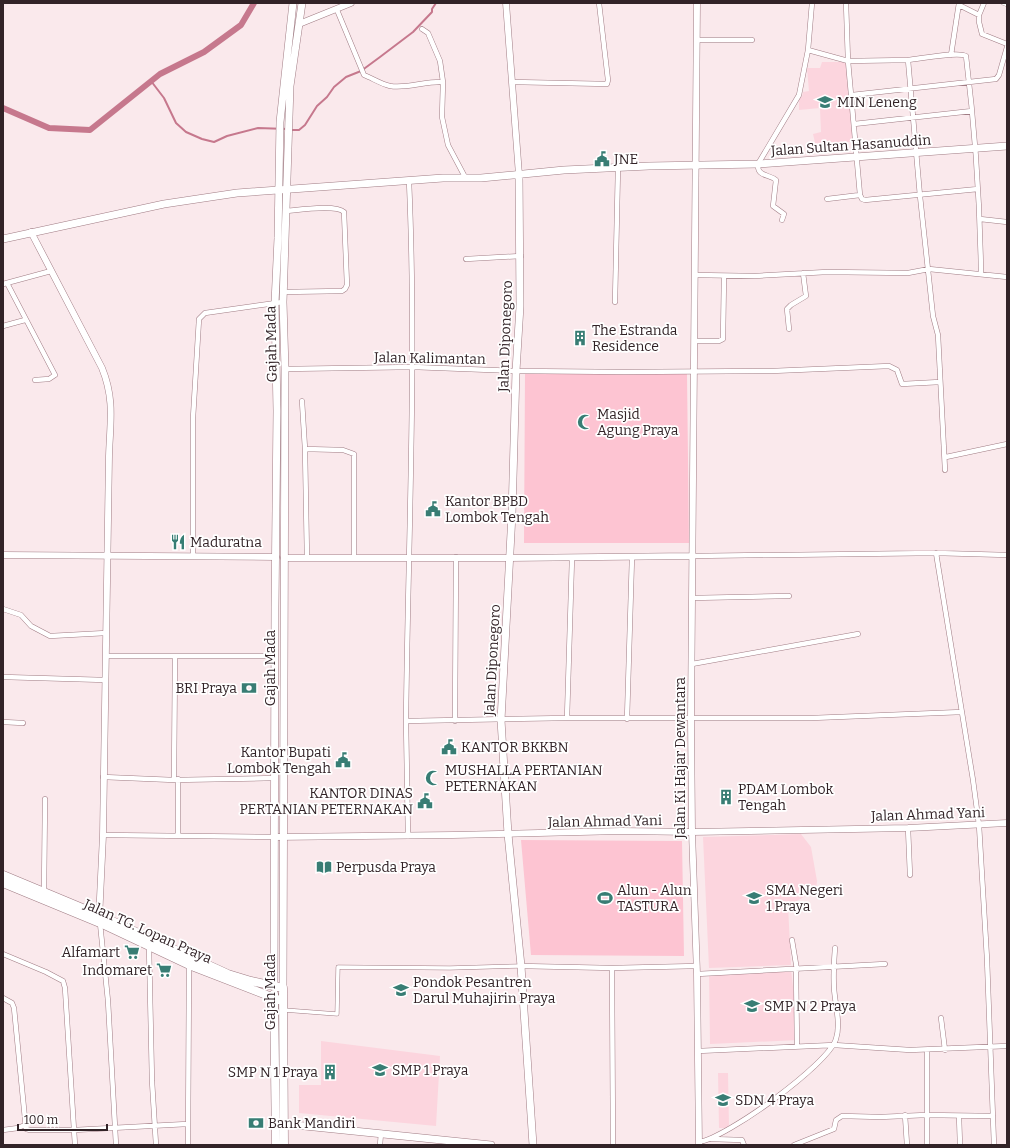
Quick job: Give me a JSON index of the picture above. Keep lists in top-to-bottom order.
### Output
{
  "streets": {
    "highway": ["Gajah Mada", "Jalan TG. Lopan Praya"],
    "main road": ["Jalan Sultan Hasanuddin", "Jalan Diponegoro"],
    "street": ["Jalan Kalimantan", "Jalan Ki Hajar Dewantara", "Jalan Ahmad Yani"]
  },
  "crossings": [
    ["Jalan Sultan Hasanuddin", "Jalan Diponegoro"],
    ["Jalan Sultan Hasanuddin", "Gajah Mada"],
    ["Jalan Sultan Hasanuddin", "Jalan Ki Hajar Dewantara"],
    ["Jalan Diponegoro", "Jalan Kalimantan"],
    ["Jalan Diponegoro", "Jalan Ahmad Yani"],
    ["Gajah Mada", "Jalan Kalimantan"],
    ["Gajah Mada", "Jalan Ahmad Yani"],
    ["Gajah Mada", "Jalan TG. Lopan Praya"],
    ["Jalan Kalimantan", "Jalan Ki Hajar Dewantara"],
    ["Jalan Ki Hajar Dewantara", "Jalan Ahmad Yani"]
  ],
  "places": {
    "school or university": [
      "MIN Leneng",
      "SMA Negeri 1 Praya",
      "Pondok Pesantren Darul Muhajirin Praya",
      "SMP N 2 Praya",
      "SMP 1 Praya",
      "SDN 4 Praya"
    ],
    "public building": [
      "JNE",
      "Kantor BPBD Lombok Tengah",
      "KANTOR BKKBN",
      "Kantor Bupati Lombok Tengah",
      "KANTOR DINAS PERTANIAN PETERNAKAN"
    ],
    "building": ["The Estranda Residence", "PDAM Lombok Tengah", "SMP N 1 Praya"],
    "mosque": ["Masjid Agung Praya", "MUSHALLA PERTANIAN PETERNAKAN"],
    "restaurant": ["Maduratna"],
    "bank": ["BRI Praya", "Bank Mandiri"],
    "library": ["Perpusda Praya"],
    "sports": ["Alun - Alun TASTURA"],
    "supermarket": ["Alfamart", "Indomaret"]
  },
  "scale_bar": "100 m"
}
